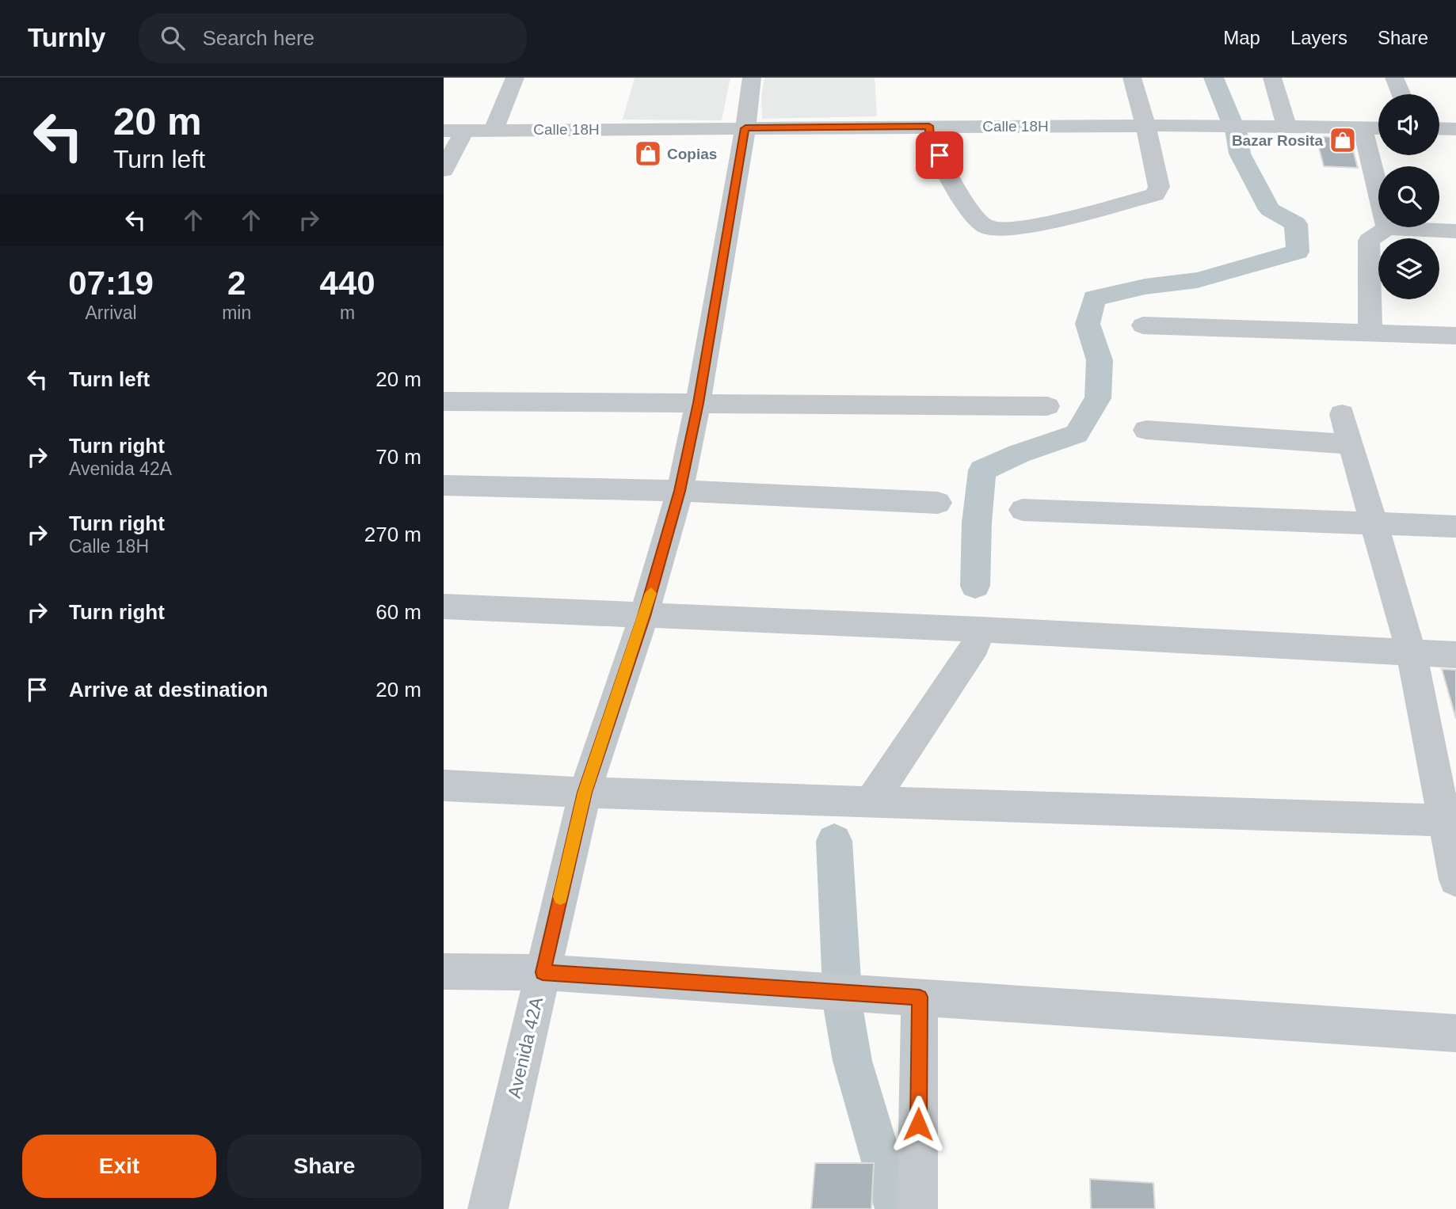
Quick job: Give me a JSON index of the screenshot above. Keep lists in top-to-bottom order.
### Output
{
  "streets": {
    "street": ["Calle 18H", "Avenida 42A"]
  },
  "crossings": [
    ["Calle 18H", "Avenida 42A"]
  ],
  "places": {
    "shop": ["Bazar Rosita", "Copias"]
  },
  "page": {
    "header": "Turnly",
    "search": "Search here",
    "nav": ["Map", "Layers", "Share"],
    "turn": ["20 m", "Turn left"],
    "eta": [
      "07:19",
      "Arrival",
      "2",
      "min",
      "440",
      "m"
    ],
    "list": [
      {
        "name": "Turn left",
        "value": "20 m"
      },
      {
        "name": "Turn right",
        "note": "Avenida 42A",
        "value": "70 m"
      },
      {
        "name": "Turn right",
        "note": "Calle 18H",
        "value": "270 m"
      },
      {
        "name": "Turn right",
        "value": "60 m"
      },
      {
        "name": "Arrive at destination",
        "value": "20 m"
      }
    ],
    "buttons": ["Exit", "Share"]
  }
}
